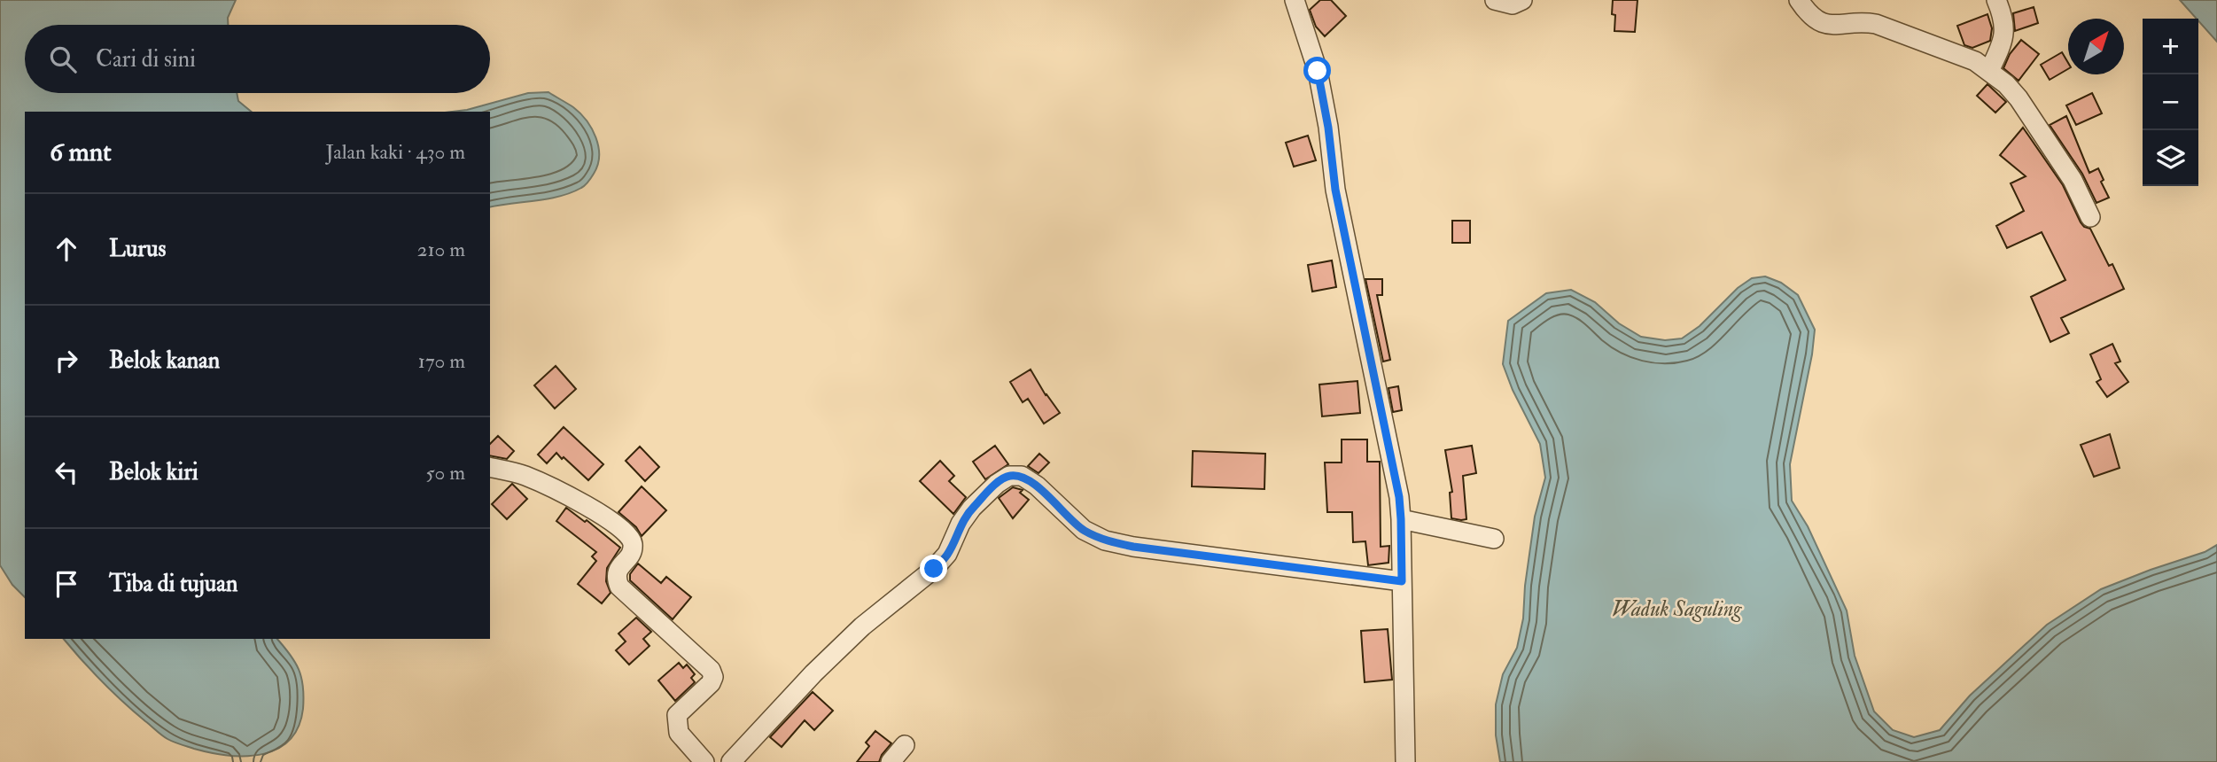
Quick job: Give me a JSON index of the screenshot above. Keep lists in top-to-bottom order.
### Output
{
  "water": ["Waduk Saguling"],
  "north": "top right",
  "page": {
    "map_buttons": ["+", "−"],
    "search": "Cari di sini",
    "heading": ["6 mnt", "Jalan kaki · 430 m"],
    "list": [
      ["Lurus", "210 m"],
      ["Belok kanan", "170 m"],
      ["Belok kiri", "50 m"],
      "Tiba di tujuan"
    ]
  }
}
